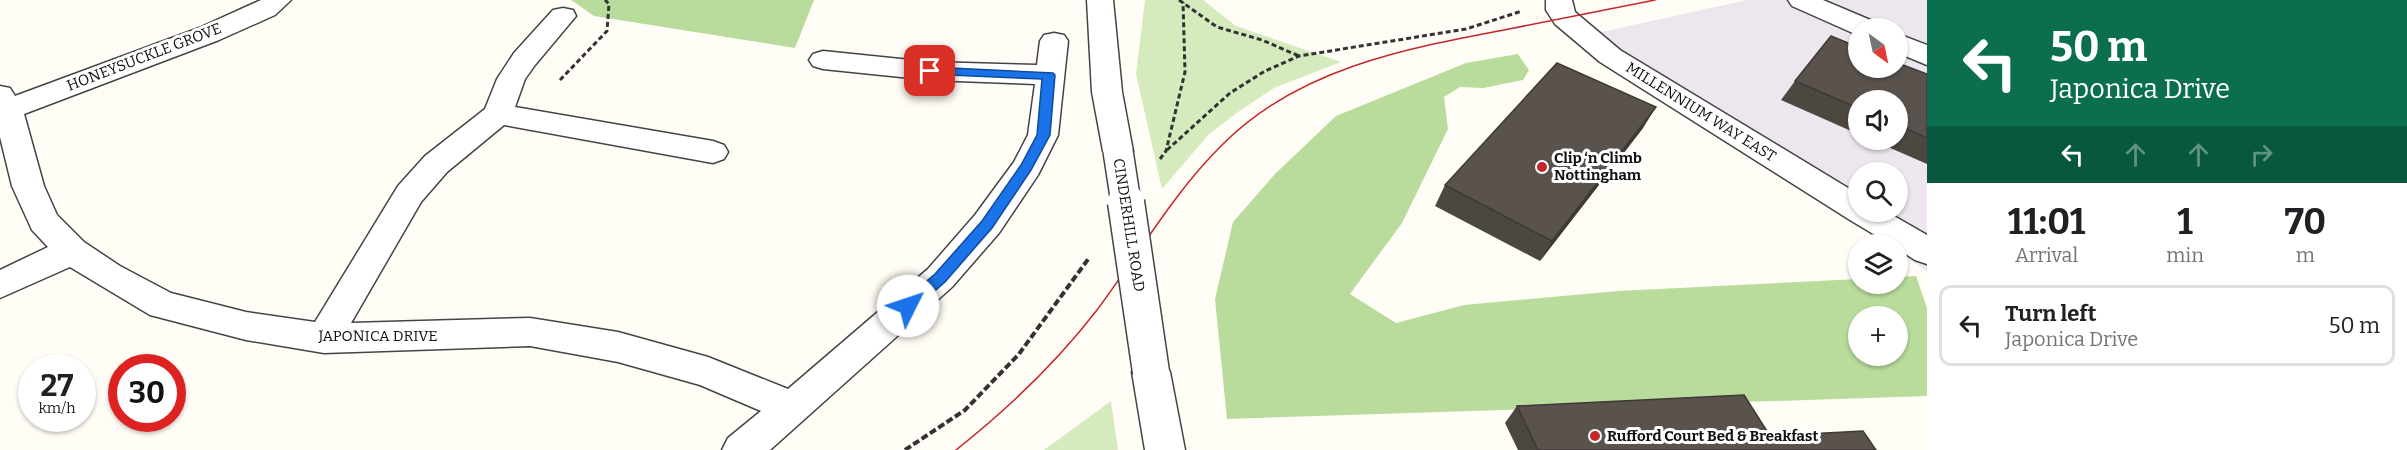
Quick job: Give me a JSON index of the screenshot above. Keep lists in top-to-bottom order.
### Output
{
  "streets": {
    "street": [
      "HONEYSUCKLE GROVE",
      "MILLENNIUM WAY EAST",
      "CINDERHILL ROAD",
      "JAPONICA DRIVE"
    ]
  },
  "crossings": [
    ["HONEYSUCKLE GROVE", "JAPONICA DRIVE"]
  ],
  "places": ["Clip ‘n Climb Nottingham", "Rufford Court Bed & Breakfast"],
  "north": "bottom right",
  "page": {
    "turn": ["50 m", "Japonica Drive"],
    "map_buttons": "+",
    "eta": [
      "11:01",
      "Arrival",
      "1",
      "min",
      "70",
      "m"
    ],
    "list": [
      {
        "name": "Turn left",
        "note": "Japonica Drive",
        "value": "50 m"
      }
    ],
    "speed": "27 km/h",
    "limit": "30"
  }
}
